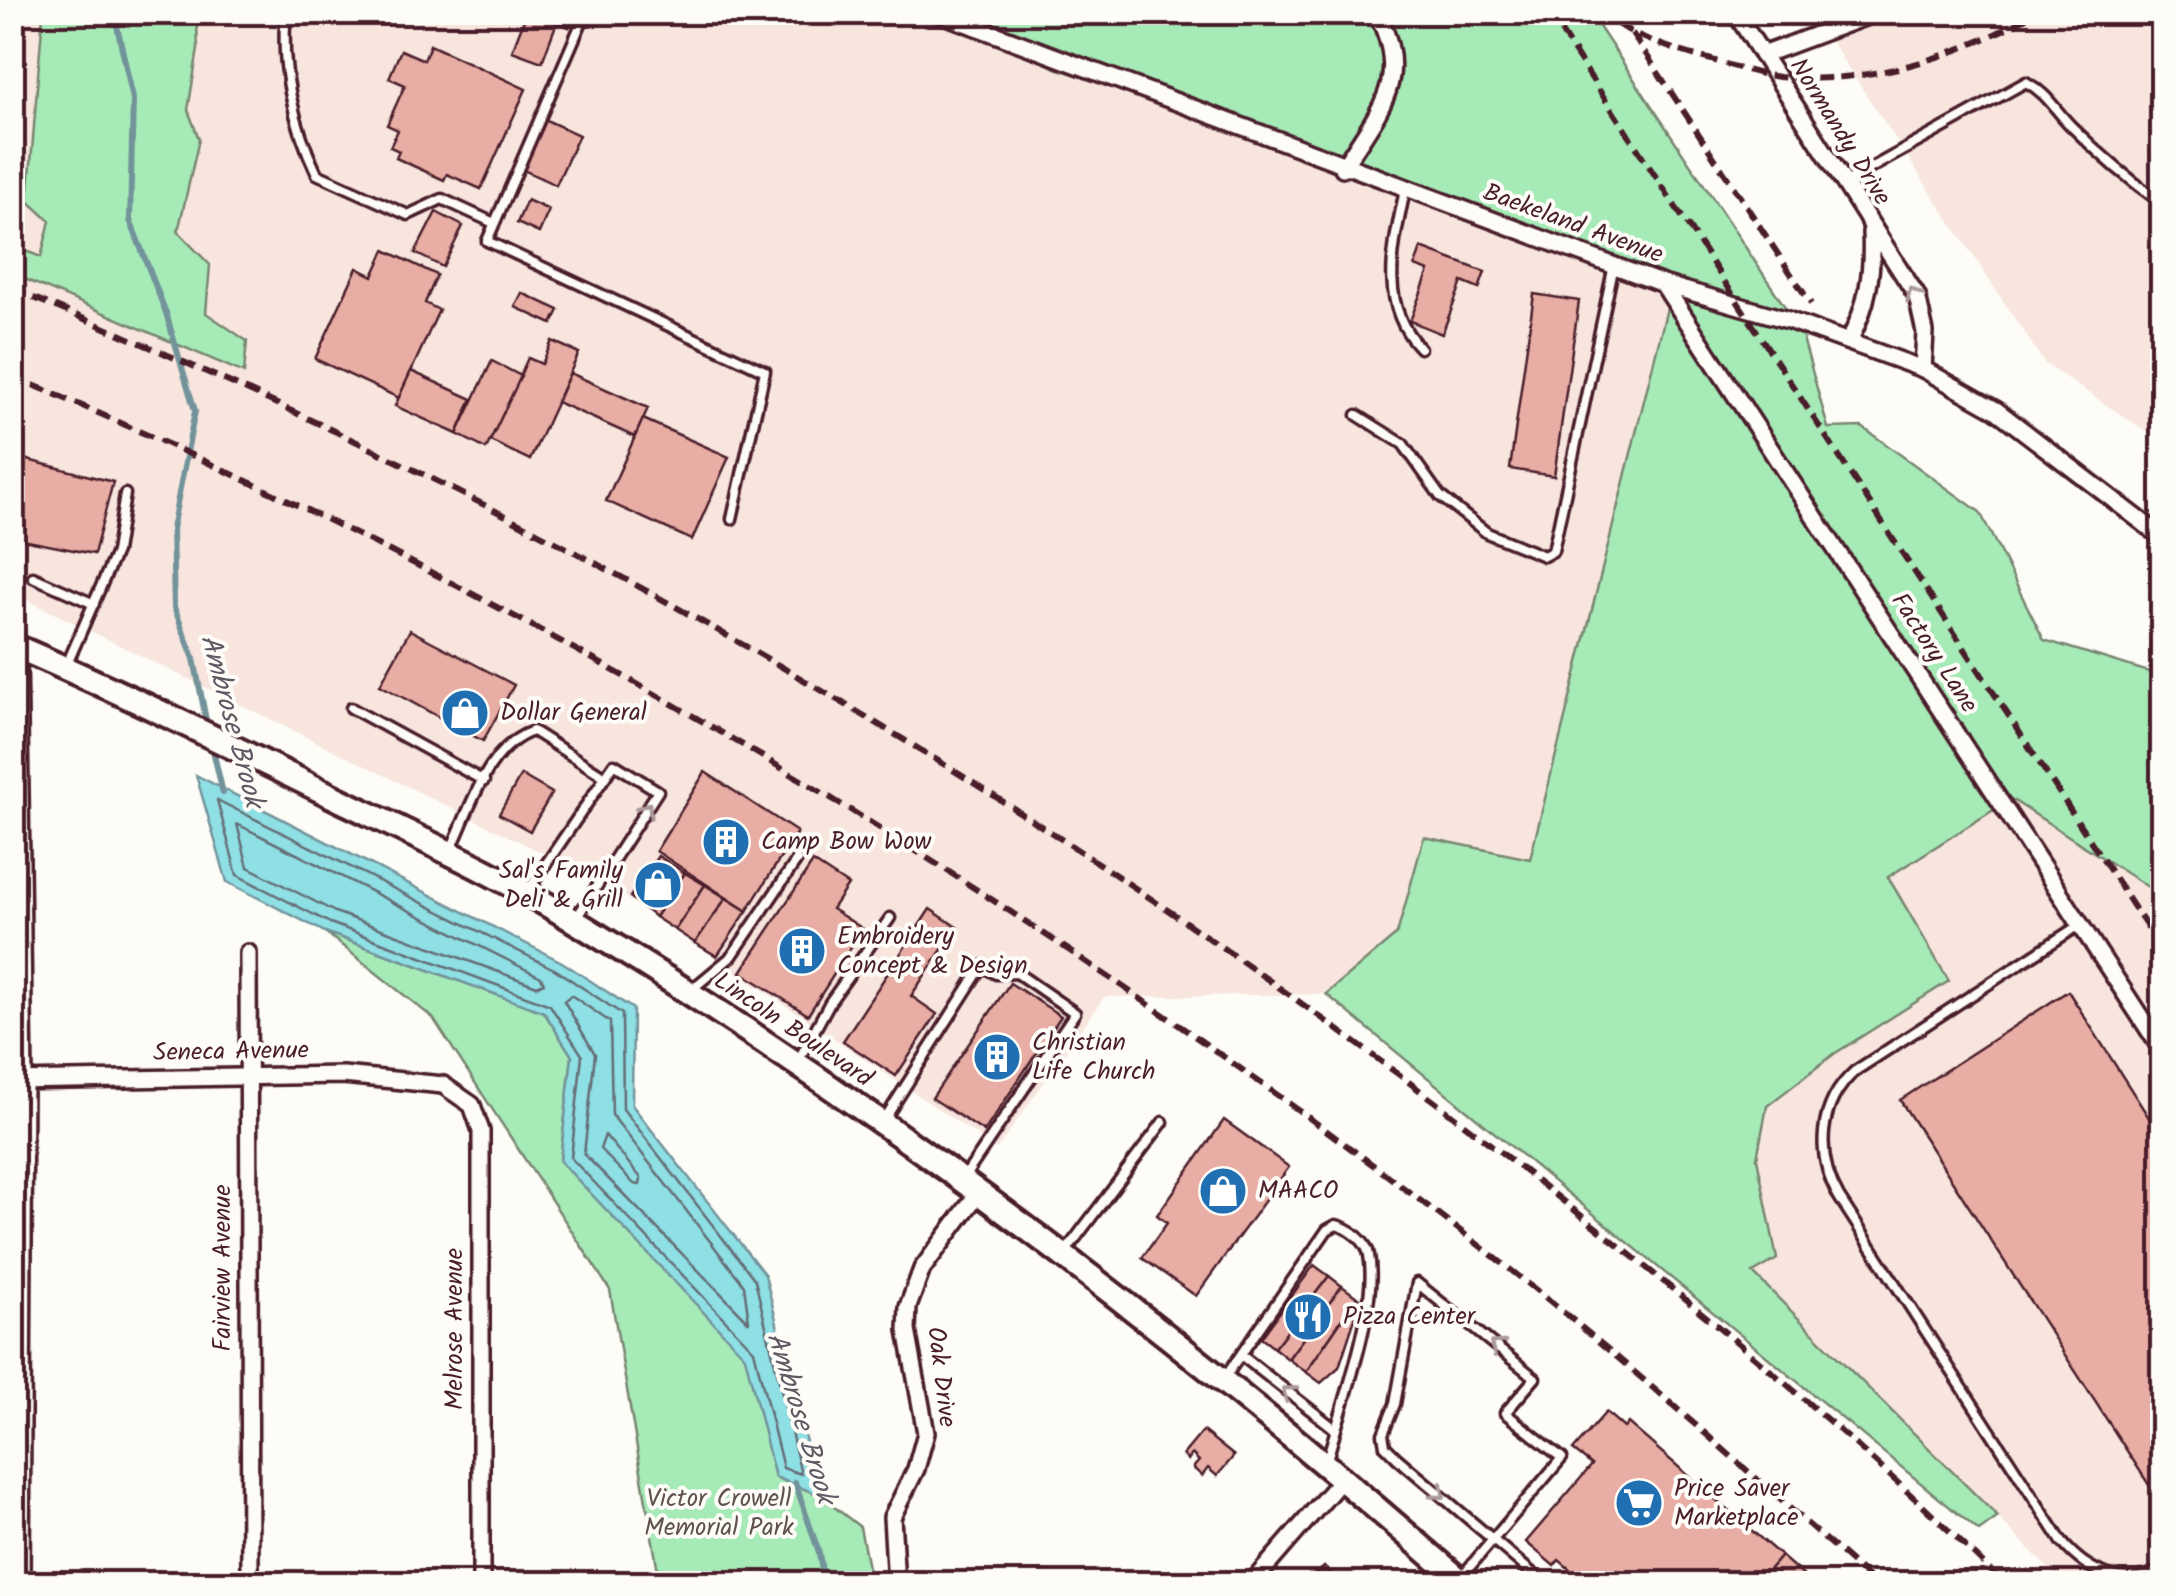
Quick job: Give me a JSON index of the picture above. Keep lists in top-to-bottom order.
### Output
{
  "streets": {
    "main road": ["Lincoln Boulevard"],
    "street": [
      "Normandy Drive",
      "Baekeland Avenue",
      "Factory Lane",
      "Seneca Avenue",
      "Fairview Avenue",
      "Melrose Avenue",
      "Oak Drive"
    ]
  },
  "crossings": [
    ["Normandy Drive", "Baekeland Avenue"],
    ["Baekeland Avenue", "Factory Lane"],
    ["Lincoln Boulevard", "Oak Drive"],
    ["Seneca Avenue", "Fairview Avenue"],
    ["Seneca Avenue", "Melrose Avenue"]
  ],
  "water": ["Ambrose Brook"],
  "parks": ["Victor Crowell Memorial Park"],
  "places": {
    "shop": ["Dollar General", "Sal's Family Deli & Grill", "MAACO"],
    "building": ["Camp Bow Wow", "Embroidery Concept & Design", "Christian Life Church"],
    "restaurant": ["Pizza Center"],
    "supermarket": ["Price Saver Marketplace"]
  }
}
